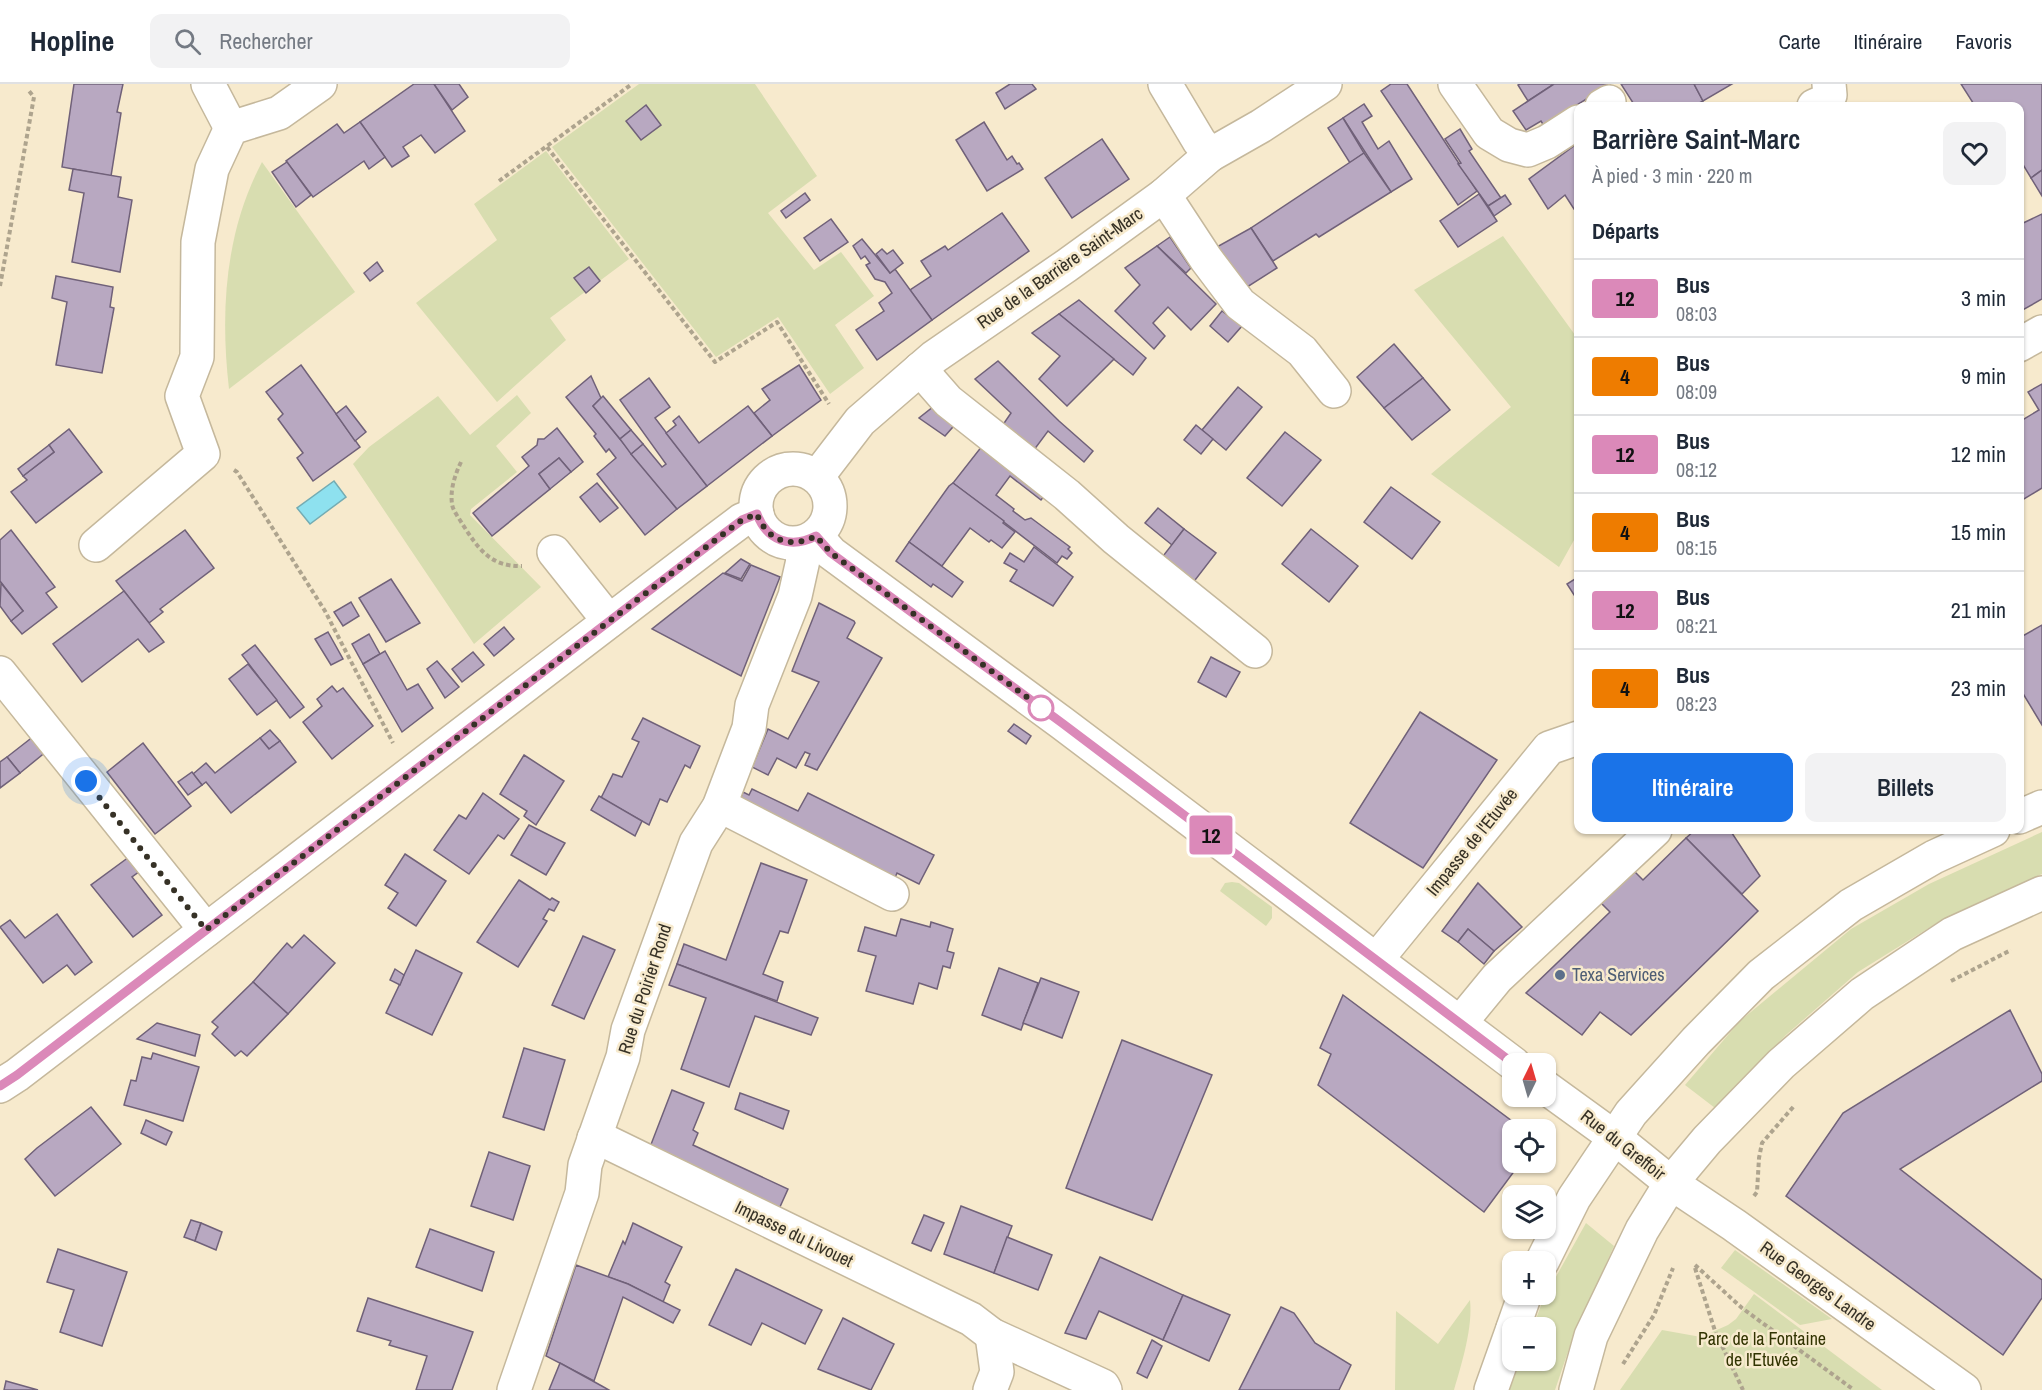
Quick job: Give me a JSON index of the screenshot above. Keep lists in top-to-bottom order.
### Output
{
  "streets": {
    "street": [
      "Rue de la Barrière Saint-Marc",
      "Impasse de l'Etuvée",
      "Rue du Poirier Rond",
      "Rue du Greffoir",
      "Impasse du Livouet",
      "Rue Georges Landre"
    ]
  },
  "crossings": [
    ["Rue de la Barrière Saint-Marc", "Rue du Poirier Rond"],
    ["Rue du Poirier Rond", "Impasse du Livouet"],
    ["Rue du Greffoir", "Rue Georges Landre"]
  ],
  "parks": ["Parc de la Fontaine de l'Etuvée"],
  "places": ["Texa Services"],
  "lines": ["bus line 12"],
  "north": "top",
  "page": {
    "header": "Hopline",
    "search": "Rechercher",
    "nav": ["Carte", "Itinéraire", "Favoris"],
    "on_map": "12",
    "heading": [
      ["Barrière Saint-Marc", "À pied · 3 min · 220 m"],
      "Départs"
    ],
    "list": [
      {
        "mark": "12",
        "name": "Bus",
        "note": "08:03",
        "value": "3 min"
      },
      {
        "mark": "4",
        "name": "Bus",
        "note": "08:09",
        "value": "9 min"
      },
      {
        "mark": "12",
        "name": "Bus",
        "note": "08:12",
        "value": "12 min"
      },
      {
        "mark": "4",
        "name": "Bus",
        "note": "08:15",
        "value": "15 min"
      },
      {
        "mark": "12",
        "name": "Bus",
        "note": "08:21",
        "value": "21 min"
      },
      {
        "mark": "4",
        "name": "Bus",
        "note": "08:23",
        "value": "23 min"
      }
    ],
    "buttons": ["Itinéraire", "Billets"],
    "map_buttons": ["+", "−"]
  }
}
